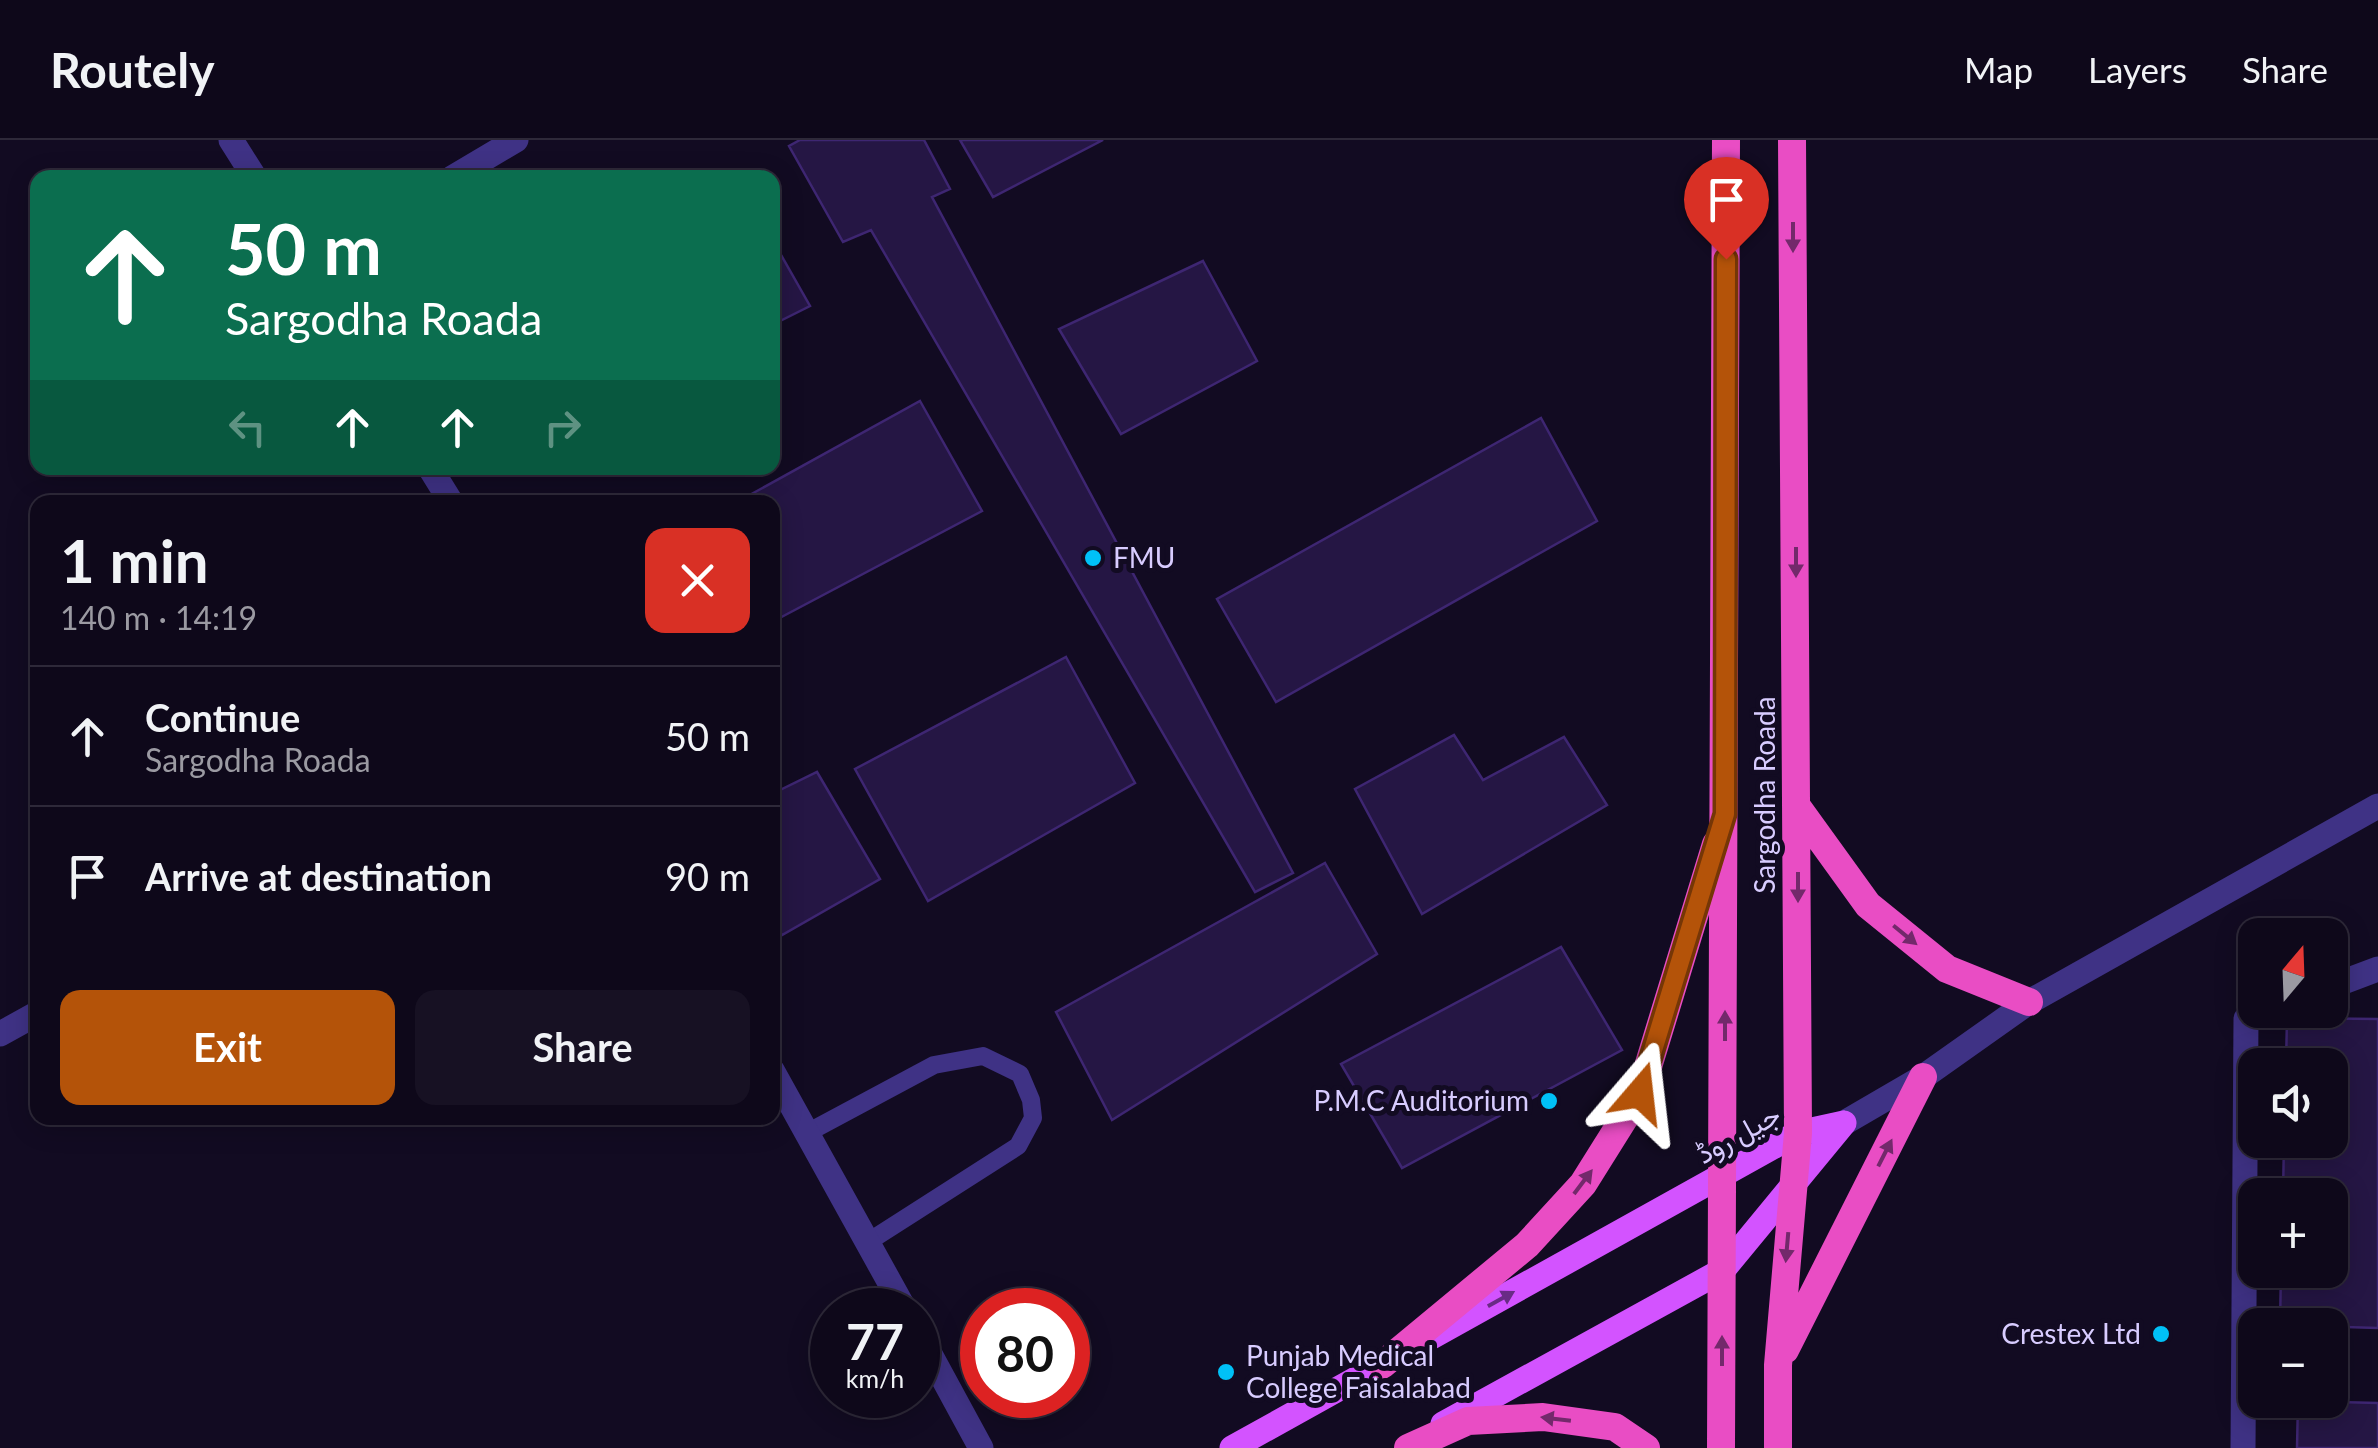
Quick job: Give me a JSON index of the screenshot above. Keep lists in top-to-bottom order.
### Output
{
  "streets": {
    "highway": ["Sargodha Roada"],
    "main road": ["جیل روڈ"]
  },
  "crossings": [
    ["Sargodha Roada", "جیل روڈ"]
  ],
  "places": [
    "FMU",
    "P.M.C Auditorium",
    "Crestex Ltd",
    "Punjab Medical College Faisalabad"
  ],
  "north": "top",
  "page": {
    "header": "Routely",
    "nav": ["Map", "Layers", "Share"],
    "turn": ["50 m", "Sargodha Roada"],
    "heading": ["1 min", "140 m · 14:19"],
    "list": [
      {
        "name": "Continue",
        "note": "Sargodha Roada",
        "value": "50 m"
      },
      {
        "name": "Arrive at destination",
        "value": "90 m"
      }
    ],
    "map_buttons": ["+", "−"],
    "buttons": ["Exit", "Share"],
    "speed": "77 km/h",
    "limit": "80"
  }
}
